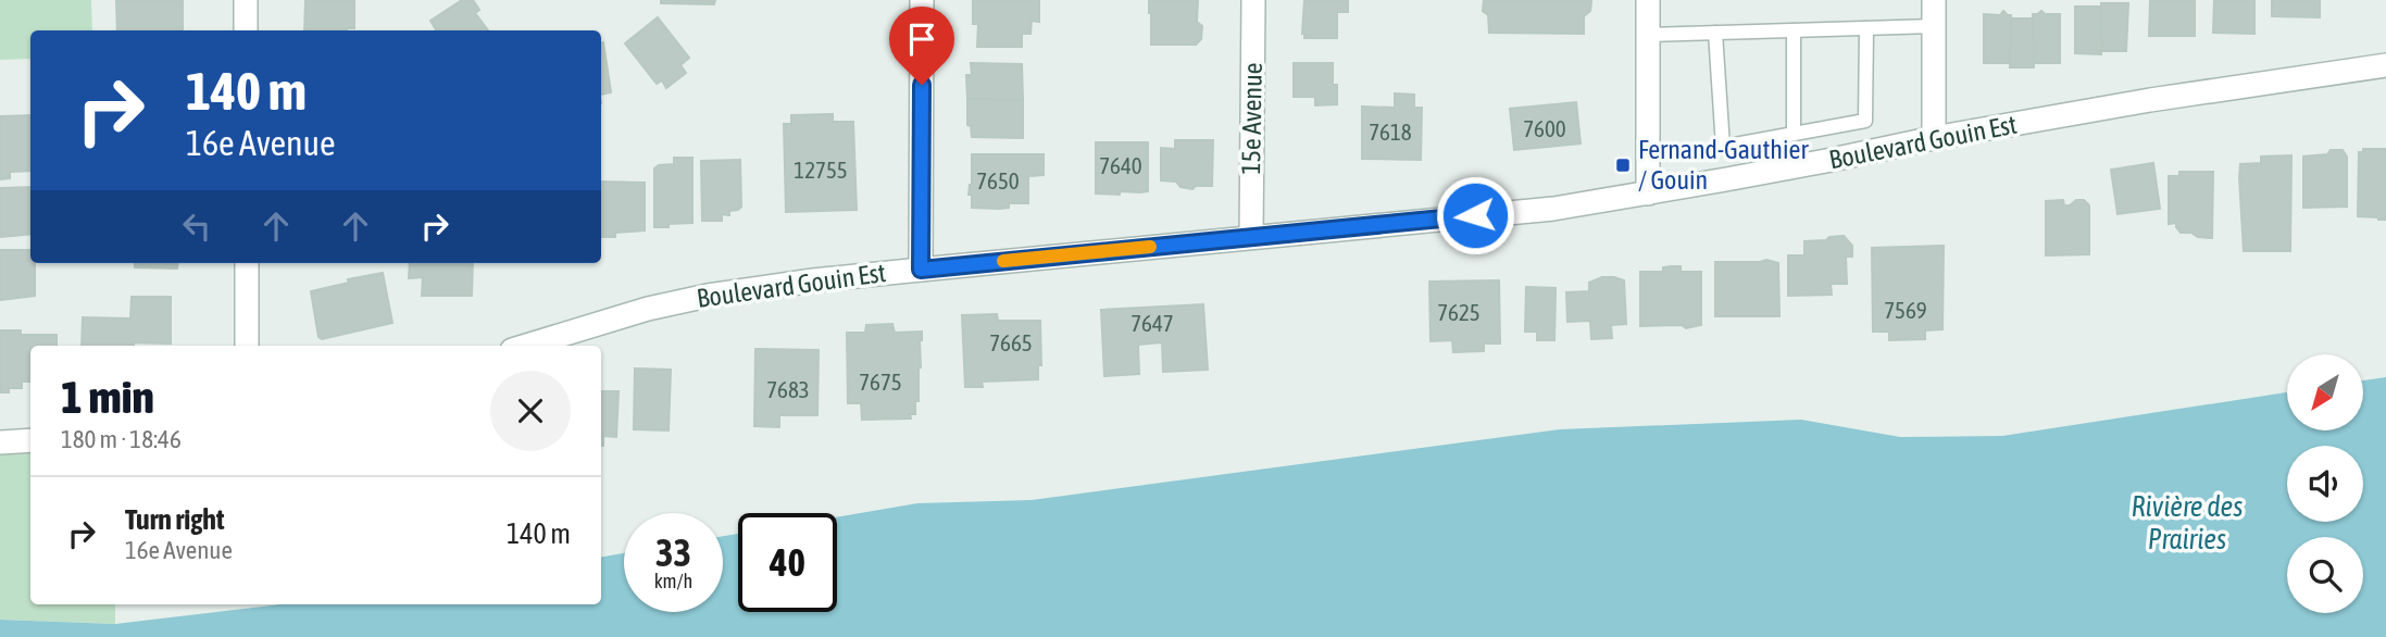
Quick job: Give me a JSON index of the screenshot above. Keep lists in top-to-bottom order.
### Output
{
  "streets": {
    "street": ["15e Avenue", "Boulevard Gouin Est"]
  },
  "crossings": [
    ["15e Avenue", "Boulevard Gouin Est"]
  ],
  "water": ["Rivière des Prairies"],
  "places": {
    "transit": ["Fernand-Gauthier / Gouin"]
  },
  "house_numbers": [
    "7600",
    "7618",
    "7640",
    "12755",
    "7650",
    "7569",
    "7625",
    "7647",
    "7665",
    "7675",
    "7683"
  ],
  "north": "bottom left",
  "page": {
    "turn": ["140 m", "16e Avenue"],
    "heading": ["1 min", "180 m · 18:46"],
    "list": [
      {
        "name": "Turn right",
        "note": "16e Avenue",
        "value": "140 m"
      }
    ],
    "speed": "33 km/h",
    "limit": "40"
  }
}
